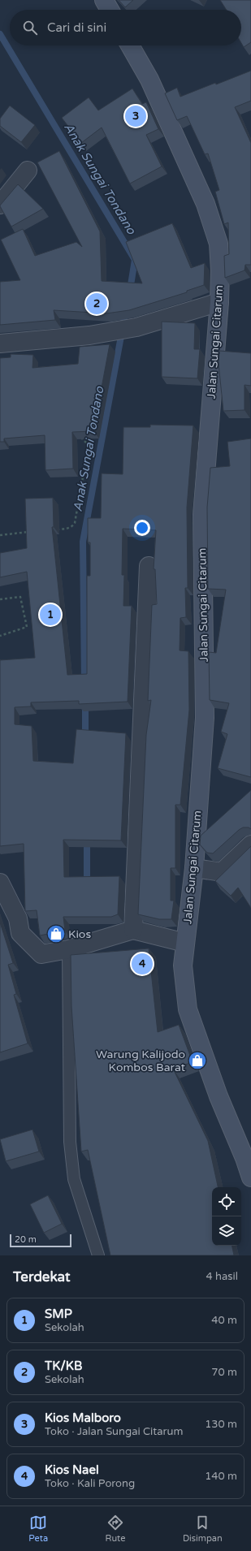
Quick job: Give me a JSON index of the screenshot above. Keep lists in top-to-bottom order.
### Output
{
  "streets": {
    "street": ["Jalan Sungai Citarum"]
  },
  "water": ["Anak Sungai Tondano"],
  "places": {
    "shop": ["Kios", "Warung Kalijodo Kombos Barat"]
  },
  "scale_bar": "20 m",
  "page": {
    "search": "Cari di sini",
    "pins": [
      "3",
      "2",
      "1",
      "4"
    ],
    "scale": "20 m",
    "heading": ["Terdekat", "4 hasil"],
    "list": [
      {
        "mark": "1",
        "name": "SMP",
        "note": "Sekolah",
        "value": "40 m"
      },
      {
        "mark": "2",
        "name": "TK/KB",
        "note": "Sekolah",
        "value": "70 m"
      },
      {
        "mark": "3",
        "name": "Kios Malboro",
        "note": "Toko · Jalan Sungai Citarum",
        "value": "130 m"
      },
      {
        "mark": "4",
        "name": "Kios Nael",
        "note": "Toko · Kali Porong",
        "value": "140 m"
      }
    ],
    "nav": ["Peta", "Rute", "Disimpan"]
  }
}
